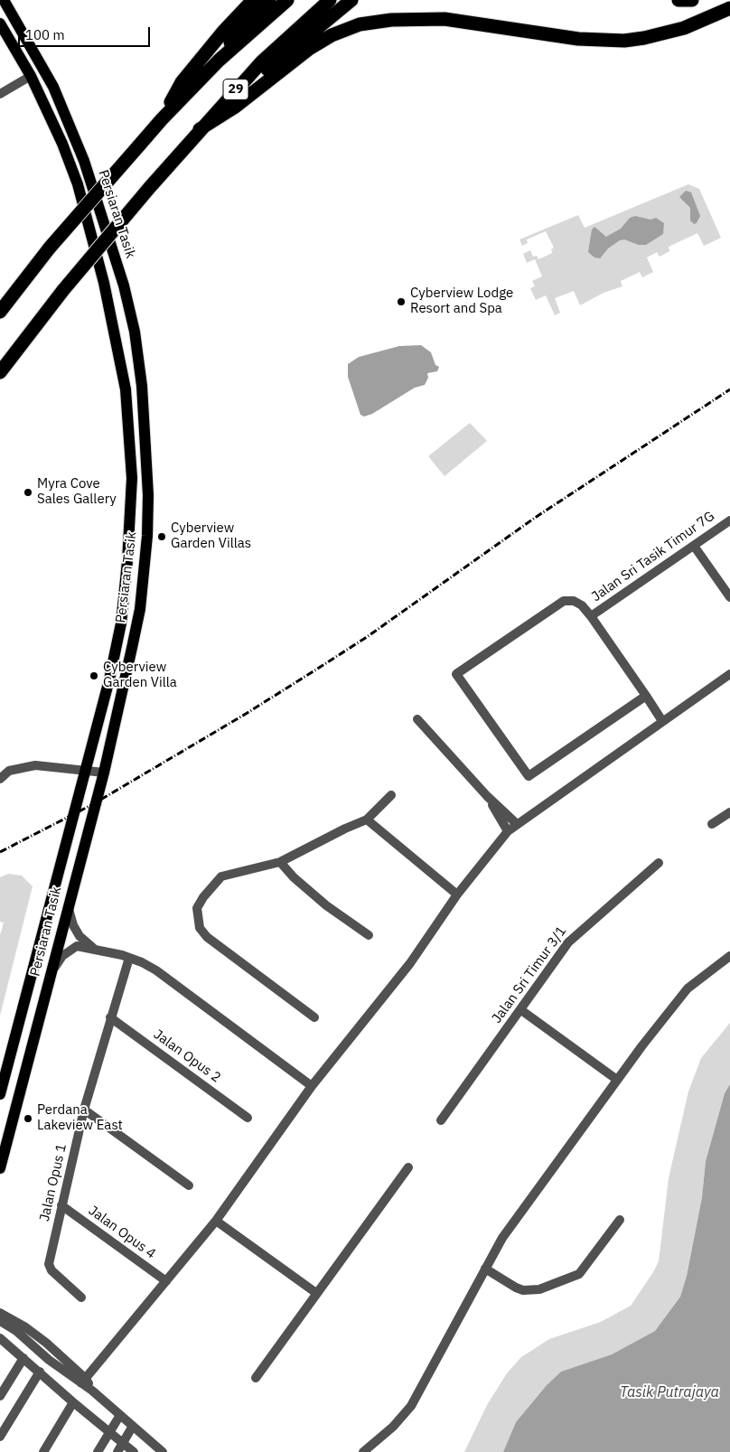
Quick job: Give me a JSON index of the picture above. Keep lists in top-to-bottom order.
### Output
{
  "streets": {
    "highway": ["29"],
    "main road": ["Persiaran Tasik"],
    "street": [
      "Jalan Sri Tasik Timur 7G",
      "Jalan Sri Timur 3/1",
      "Jalan Opus 2",
      "Jalan Opus 1",
      "Jalan Opus 4"
    ]
  },
  "crossings": [
    ["Jalan Opus 2", "Jalan Opus 1"],
    ["Jalan Opus 1", "Jalan Opus 4"]
  ],
  "water": ["Tasik Putrajaya"],
  "places": [
    "Cyberview Lodge Resort and Spa",
    "Myra Cove Sales Gallery",
    "Cyberview Garden Villas",
    "Cyberview Garden Villa",
    "Perdana Lakeview East"
  ],
  "scale_bar": "100 m"
}
